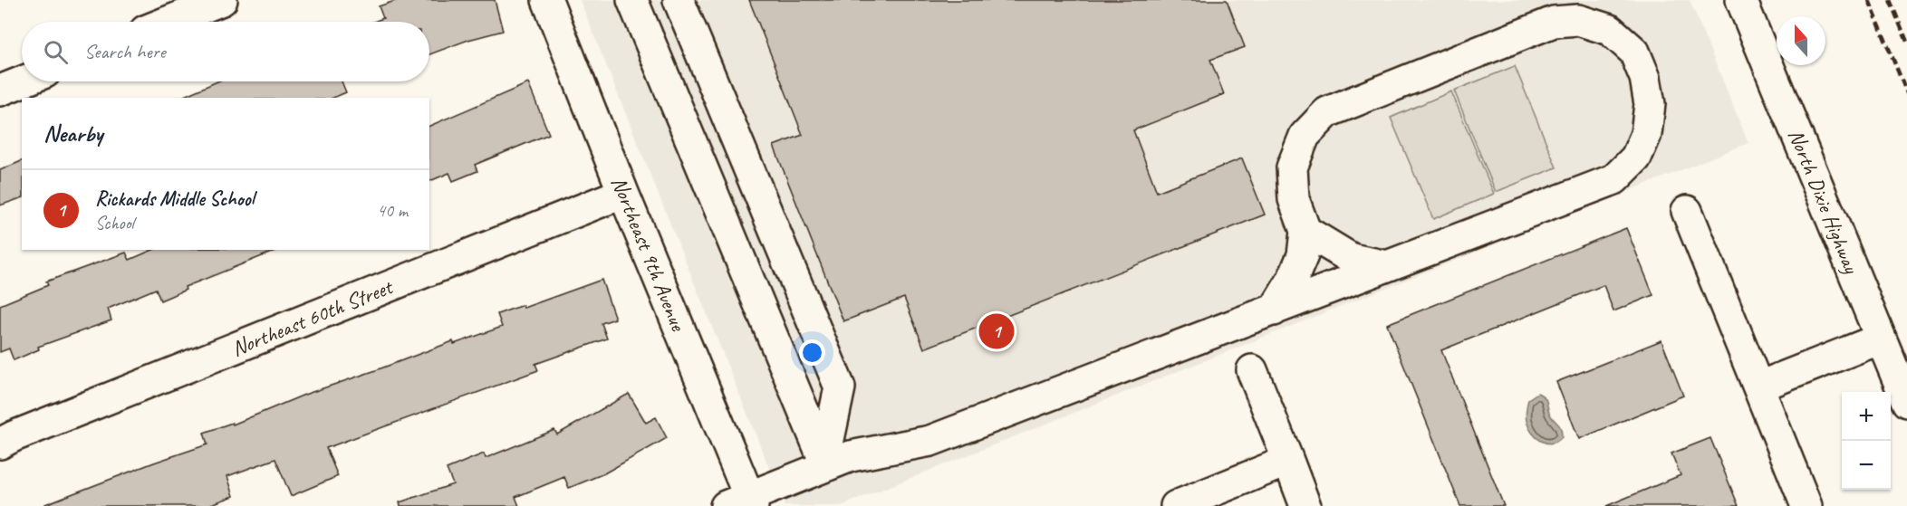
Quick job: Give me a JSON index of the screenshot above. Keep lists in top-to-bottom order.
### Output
{
  "streets": {
    "street": ["North Dixie Highway", "Northeast 9th Avenue", "Northeast 60th Street"]
  },
  "crossings": [
    ["Northeast 9th Avenue", "Northeast 60th Street"]
  ],
  "north": "top",
  "page": {
    "search": "Search here",
    "heading": "Nearby",
    "list": [
      {
        "mark": "1",
        "name": "Rickards Middle School",
        "note": "School",
        "value": "40 m"
      }
    ],
    "pins": "1",
    "map_buttons": ["+", "−"]
  }
}
